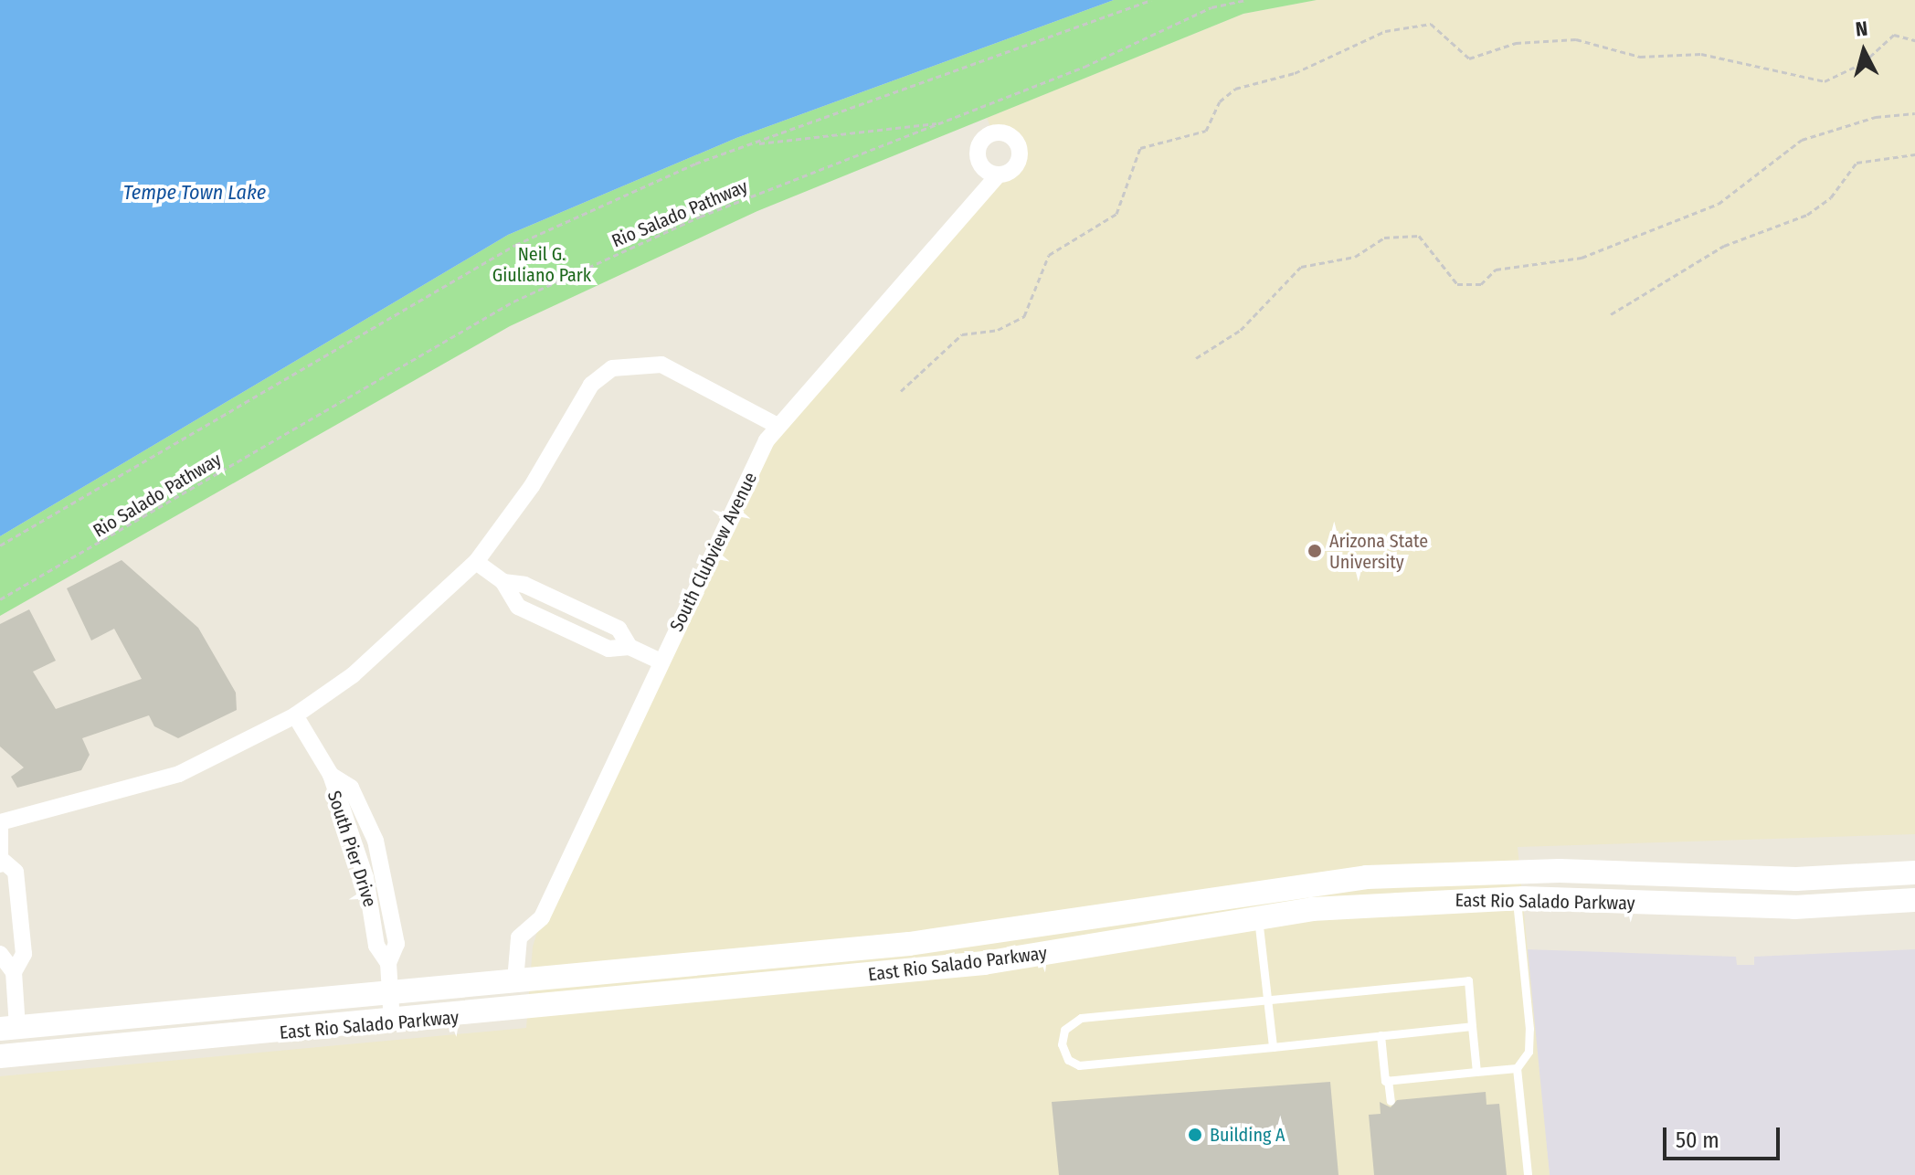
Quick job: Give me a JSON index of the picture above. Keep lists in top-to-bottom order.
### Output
{
  "streets": {
    "main road": ["East Rio Salado Parkway"],
    "street": ["South Clubview Avenue", "South Pier Drive"],
    "path": ["Rio Salado Pathway"]
  },
  "crossings": [
    ["South Clubview Avenue", "East Rio Salado Parkway"],
    ["South Pier Drive", "East Rio Salado Parkway"]
  ],
  "water": ["Tempe Town Lake"],
  "parks": ["Neil G. Giuliano Park"],
  "places": ["Arizona State University", "Building A"],
  "scale_bar": "50 m",
  "north": "top"
}
